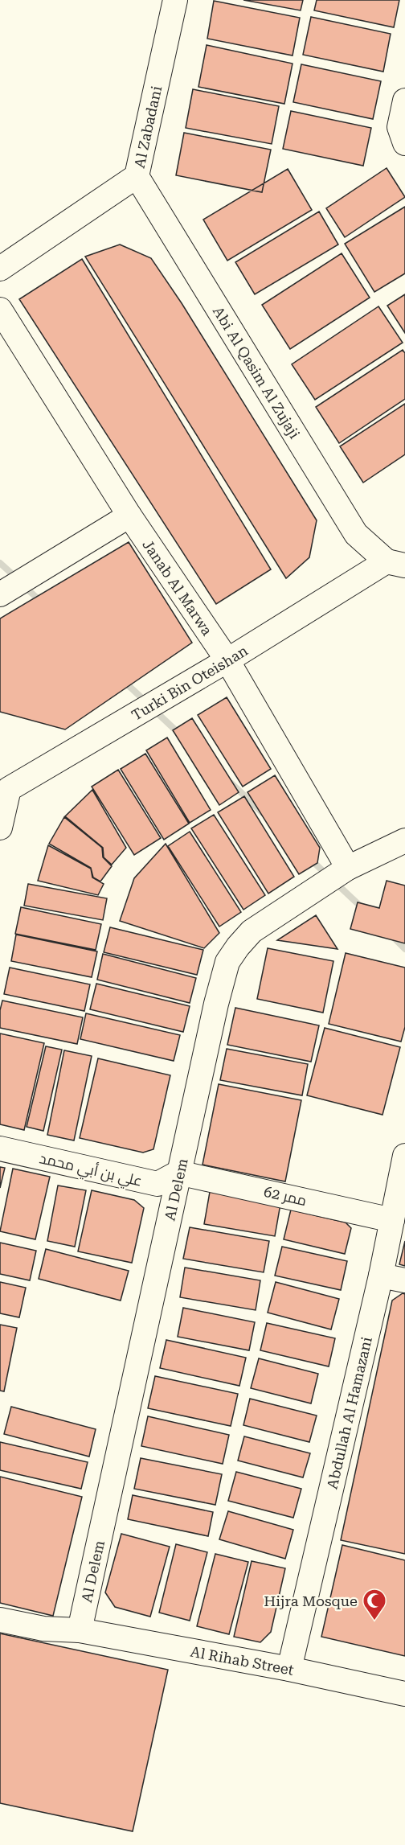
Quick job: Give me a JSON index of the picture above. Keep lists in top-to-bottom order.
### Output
{
  "streets": {
    "street": [
      "Al Zabadani",
      "Abi Al Qasim Al Zujaji",
      "Janab Al Marwa",
      "Turki Bin Oteishan",
      "علي بن أبي محمد",
      "Al Delem",
      "ممر 62",
      "Abdullah Al Hamazani",
      "Al Rihab Street"
    ]
  },
  "crossings": [
    ["Al Zabadani", "Abi Al Qasim Al Zujaji"],
    ["Abi Al Qasim Al Zujaji", "Turki Bin Oteishan"],
    ["Janab Al Marwa", "Turki Bin Oteishan"],
    ["Janab Al Marwa", "Al Delem"],
    ["علي بن أبي محمد", "Al Delem"],
    ["علي بن أبي محمد", "ممر 62"],
    ["Al Delem", "ممر 62"],
    ["Al Delem", "Al Rihab Street"],
    ["ممر 62", "Abdullah Al Hamazani"],
    ["Abdullah Al Hamazani", "Al Rihab Street"]
  ],
  "places": {
    "mosque": ["Hijra Mosque"]
  }
}
